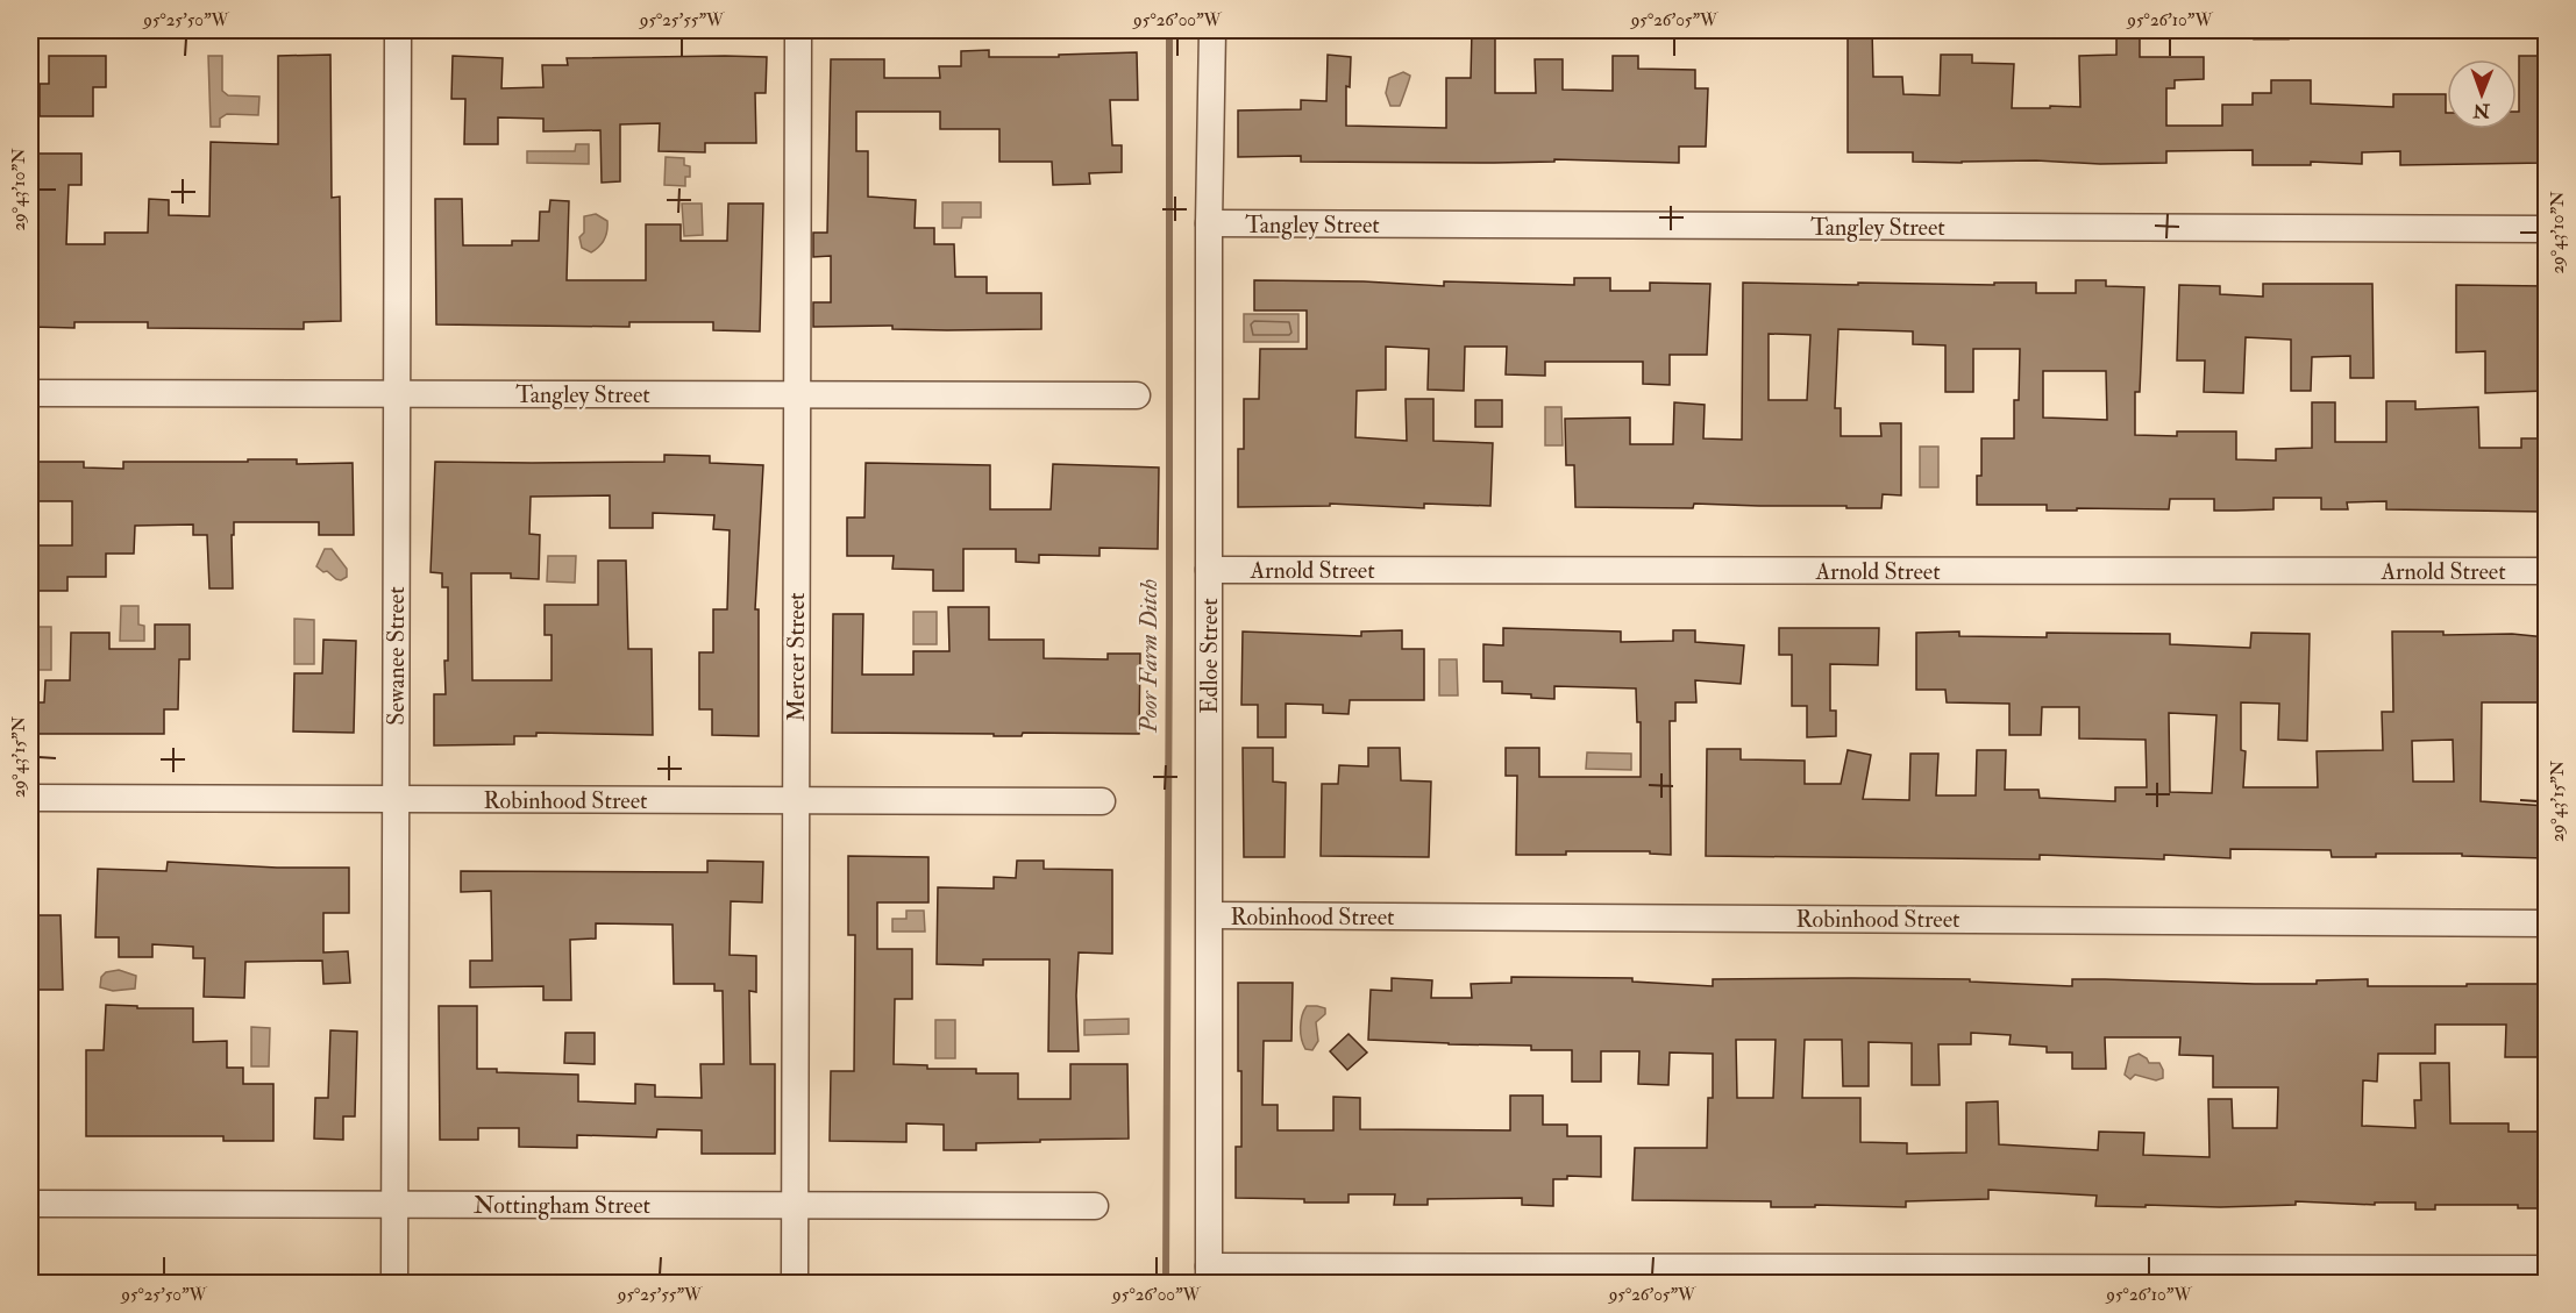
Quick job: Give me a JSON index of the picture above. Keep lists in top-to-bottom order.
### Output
{
  "streets": {
    "street": [
      "Tangley Street",
      "Arnold Street",
      "Sewanee Street",
      "Edloe Street",
      "Mercer Street",
      "Robinhood Street",
      "Nottingham Street"
    ]
  },
  "crossings": [
    ["Tangley Street", "Sewanee Street"],
    ["Tangley Street", "Edloe Street"],
    ["Tangley Street", "Mercer Street"],
    ["Arnold Street", "Edloe Street"],
    ["Sewanee Street", "Robinhood Street"],
    ["Sewanee Street", "Nottingham Street"],
    ["Edloe Street", "Robinhood Street"],
    ["Mercer Street", "Robinhood Street"],
    ["Mercer Street", "Nottingham Street"]
  ],
  "water": ["Poor Farm Ditch"],
  "north": "bottom",
  "coordinates": [
    "95°25'50\"W",
    "95°25'55\"W",
    "95°26'00\"W",
    "95°26'05\"W",
    "95°26'10\"W",
    "29°43'10\"N",
    "29°43'15\"N"
  ]
}
